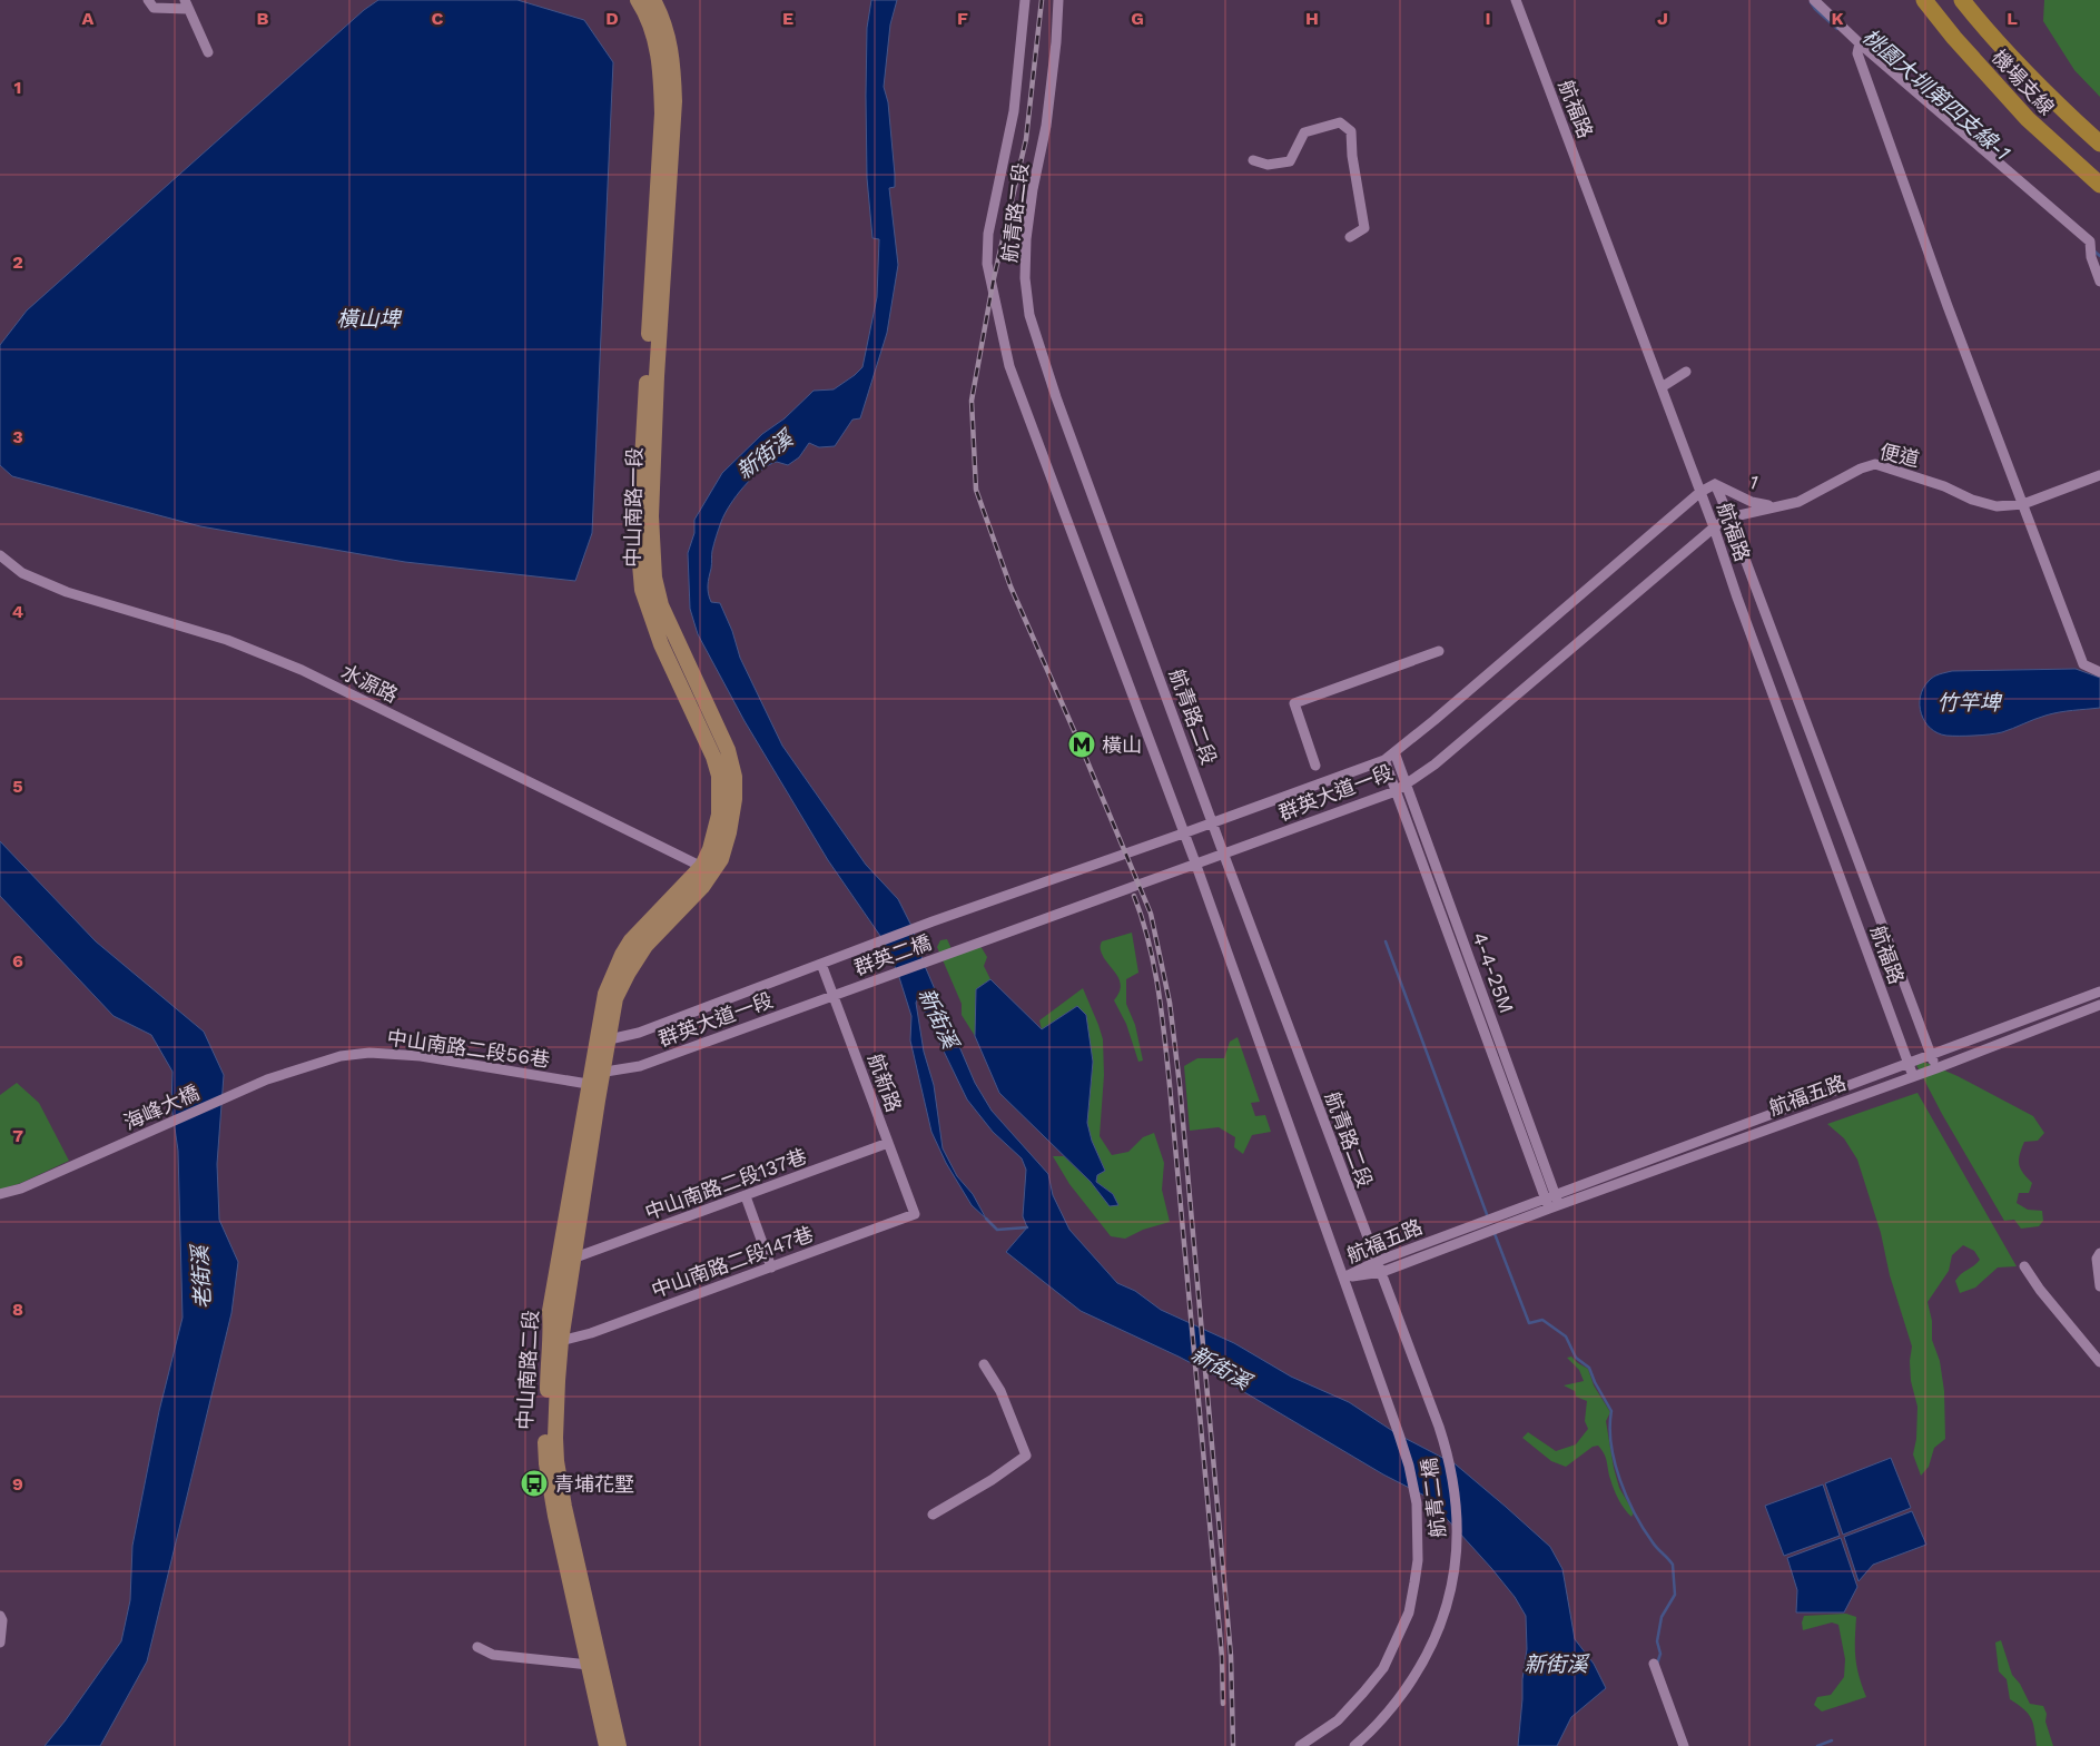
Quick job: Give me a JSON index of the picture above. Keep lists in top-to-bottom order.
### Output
{
  "streets": {
    "highway": ["機場支線"],
    "main road": ["中山南路一段", "中山南路二段"],
    "street": [
      "航福路",
      "航青路二段",
      "便道",
      "1",
      "水源路",
      "群英大道一段",
      "群英二橋",
      "4-4-25M",
      "中山南路二段56巷",
      "航新路",
      "航福五路",
      "海峰大橋",
      "中山南路二段137巷",
      "中山南路二段147巷",
      "航青二橋"
    ]
  },
  "crossings": [
    ["航福路", "1"],
    ["航福路", "群英大道一段"],
    ["航福路", "航福五路"],
    ["航青路二段", "群英大道一段"],
    ["航青路二段", "航福五路"],
    ["航青路二段", "航青二橋"],
    ["便道", "1"],
    ["1", "群英大道一段"],
    ["中山南路一段", "水源路"],
    ["中山南路一段", "中山南路二段"],
    ["群英大道一段", "群英二橋"],
    ["群英大道一段", "4-4-25M"],
    ["群英大道一段", "中山南路二段56巷"],
    ["群英大道一段", "航新路"],
    ["群英大道一段", "中山南路二段"],
    ["4-4-25M", "航福五路"],
    ["中山南路二段56巷", "海峰大橋"],
    ["中山南路二段56巷", "中山南路二段"],
    ["航新路", "中山南路二段137巷"],
    ["航新路", "中山南路二段147巷"],
    ["中山南路二段137巷", "中山南路二段"],
    ["中山南路二段147巷", "中山南路二段"]
  ],
  "water": [
    "桃園大圳第四支線-1",
    "橫山埤",
    "新街溪",
    "竹竿埤",
    "老街溪"
  ],
  "places": {
    "metro station": ["橫山"],
    "bus stop": ["青埔花墅"]
  },
  "grid": {
    "columns": [
      "A",
      "B",
      "C",
      "D",
      "E",
      "F",
      "G",
      "H",
      "I",
      "J",
      "K",
      "L"
    ],
    "rows": [
      "1",
      "2",
      "3",
      "4",
      "5",
      "6",
      "7",
      "8",
      "9"
    ]
  }
}
